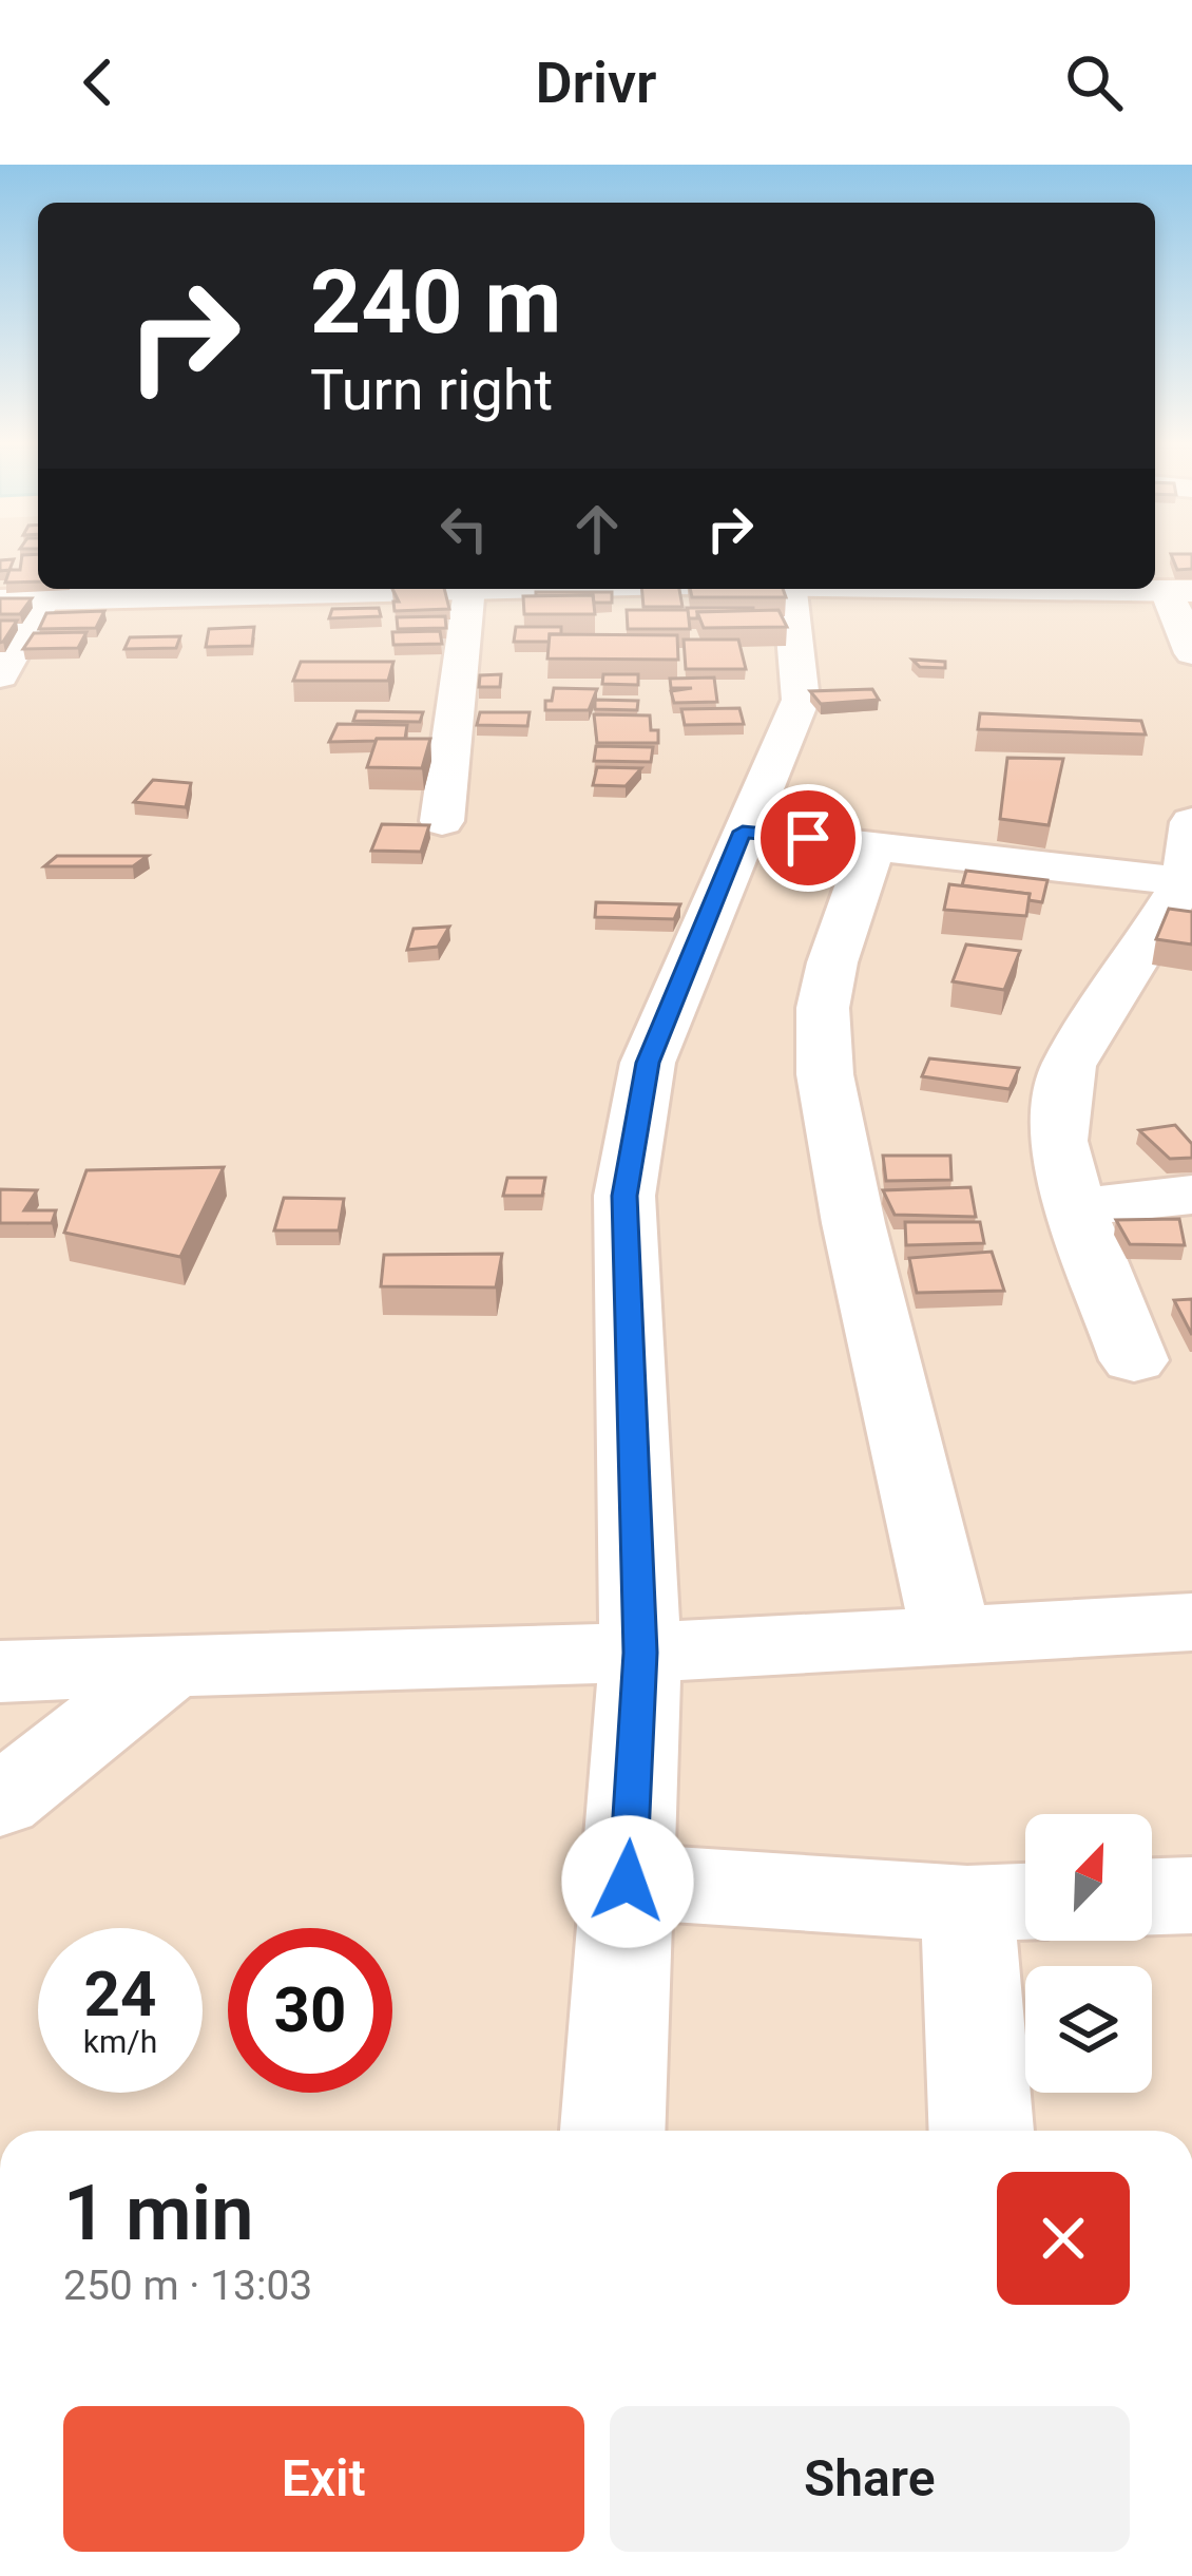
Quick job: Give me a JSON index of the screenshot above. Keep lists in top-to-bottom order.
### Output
{
  "north": "top right",
  "page": {
    "header": "Drivr",
    "turn": ["240 m", "Turn right"],
    "speed": "24 km/h",
    "limit": "30",
    "heading": ["1 min", "250 m · 13:03"],
    "buttons": ["Exit", "Share"]
  }
}
